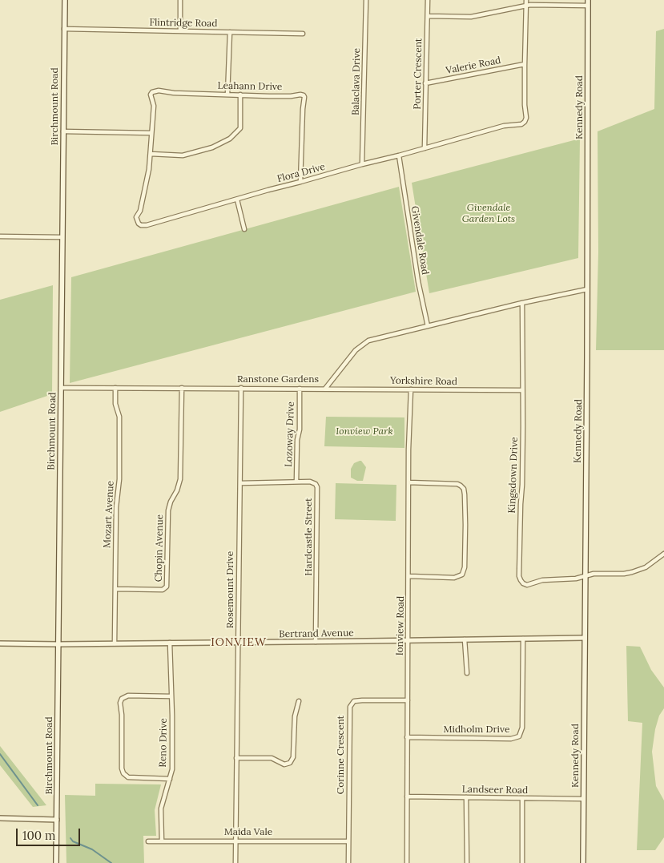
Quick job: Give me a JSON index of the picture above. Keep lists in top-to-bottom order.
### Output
{
  "streets": {
    "main road": ["Birchmount Road", "Kennedy Road"],
    "street": [
      "Flintridge Road",
      "Valerie Road",
      "Porter Crescent",
      "Balaclava Drive",
      "Leahann Drive",
      "Flora Drive",
      "Givendale Road",
      "Ranstone Gardens",
      "Yorkshire Road",
      "Lozoway Drive",
      "Kingsdown Drive",
      "Mozart Avenue",
      "Hardcastle Street",
      "Chopin Avenue",
      "Rosemount Drive",
      "Ionview Road",
      "Bertrand Avenue",
      "Midholm Drive",
      "Reno Drive",
      "Corinne Crescent",
      "Landseer Road",
      "Maida Vale"
    ]
  },
  "crossings": [
    ["Flintridge Road", "Birchmount Road"],
    ["Valerie Road", "Porter Crescent"],
    ["Valerie Road", "Flora Drive"],
    ["Porter Crescent", "Flora Drive"],
    ["Balaclava Drive", "Flora Drive"],
    ["Leahann Drive", "Flora Drive"],
    ["Birchmount Road", "Ranstone Gardens"],
    ["Birchmount Road", "Bertrand Avenue"],
    ["Kennedy Road", "Ranstone Gardens"],
    ["Kennedy Road", "Kingsdown Drive"],
    ["Kennedy Road", "Bertrand Avenue"],
    ["Kennedy Road", "Landseer Road"],
    ["Flora Drive", "Givendale Road"],
    ["Givendale Road", "Ranstone Gardens"],
    ["Ranstone Gardens", "Yorkshire Road"],
    ["Ranstone Gardens", "Lozoway Drive"],
    ["Ranstone Gardens", "Kingsdown Drive"],
    ["Ranstone Gardens", "Mozart Avenue"],
    ["Ranstone Gardens", "Chopin Avenue"],
    ["Ranstone Gardens", "Rosemount Drive"],
    ["Yorkshire Road", "Kingsdown Drive"],
    ["Yorkshire Road", "Ionview Road"],
    ["Lozoway Drive", "Hardcastle Street"],
    ["Mozart Avenue", "Chopin Avenue"],
    ["Mozart Avenue", "Bertrand Avenue"],
    ["Hardcastle Street", "Rosemount Drive"],
    ["Hardcastle Street", "Bertrand Avenue"],
    ["Rosemount Drive", "Bertrand Avenue"],
    ["Rosemount Drive", "Maida Vale"],
    ["Ionview Road", "Bertrand Avenue"],
    ["Ionview Road", "Midholm Drive"],
    ["Ionview Road", "Corinne Crescent"],
    ["Ionview Road", "Landseer Road"],
    ["Bertrand Avenue", "Midholm Drive"],
    ["Bertrand Avenue", "Reno Drive"],
    ["Reno Drive", "Maida Vale"],
    ["Corinne Crescent", "Maida Vale"]
  ],
  "districts": ["IONVIEW"],
  "parks": ["Givendale Garden Lots", "Ionview Park"],
  "scale_bar": "100 m"
}
